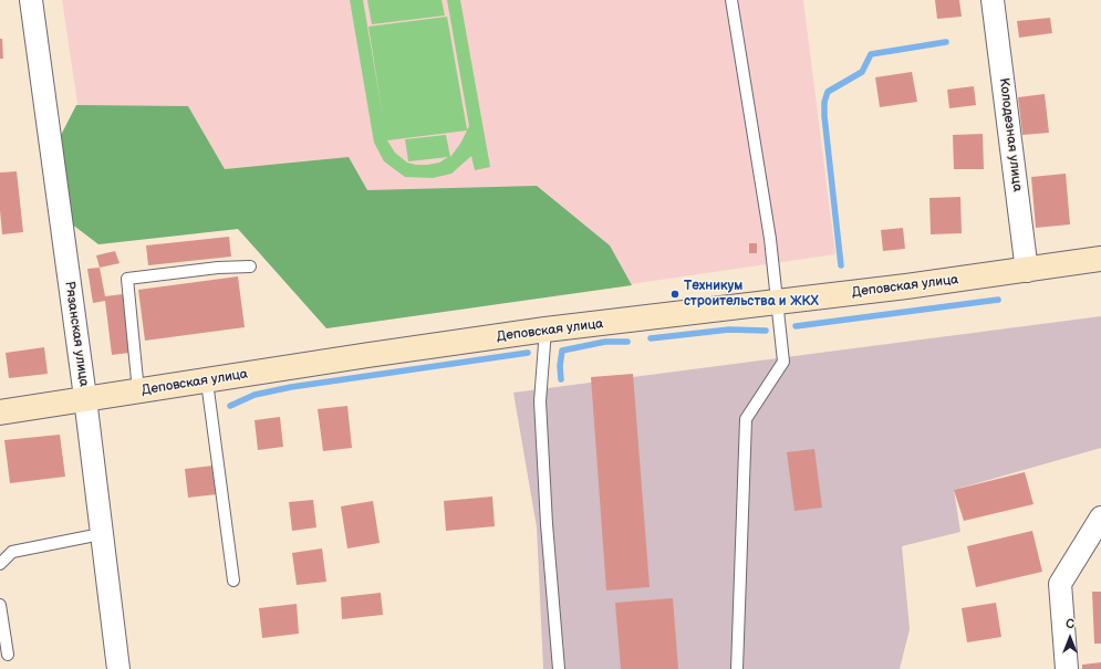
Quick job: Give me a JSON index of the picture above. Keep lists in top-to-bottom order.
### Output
{
  "streets": {
    "street": ["Колодезная улица", "Деповская улица", "Рязанская улица"]
  },
  "crossings": [
    ["Колодезная улица", "Деповская улица"],
    ["Деповская улица", "Рязанская улица"]
  ],
  "places": ["Техникум строительства и ЖКХ"],
  "north": "top"
}
